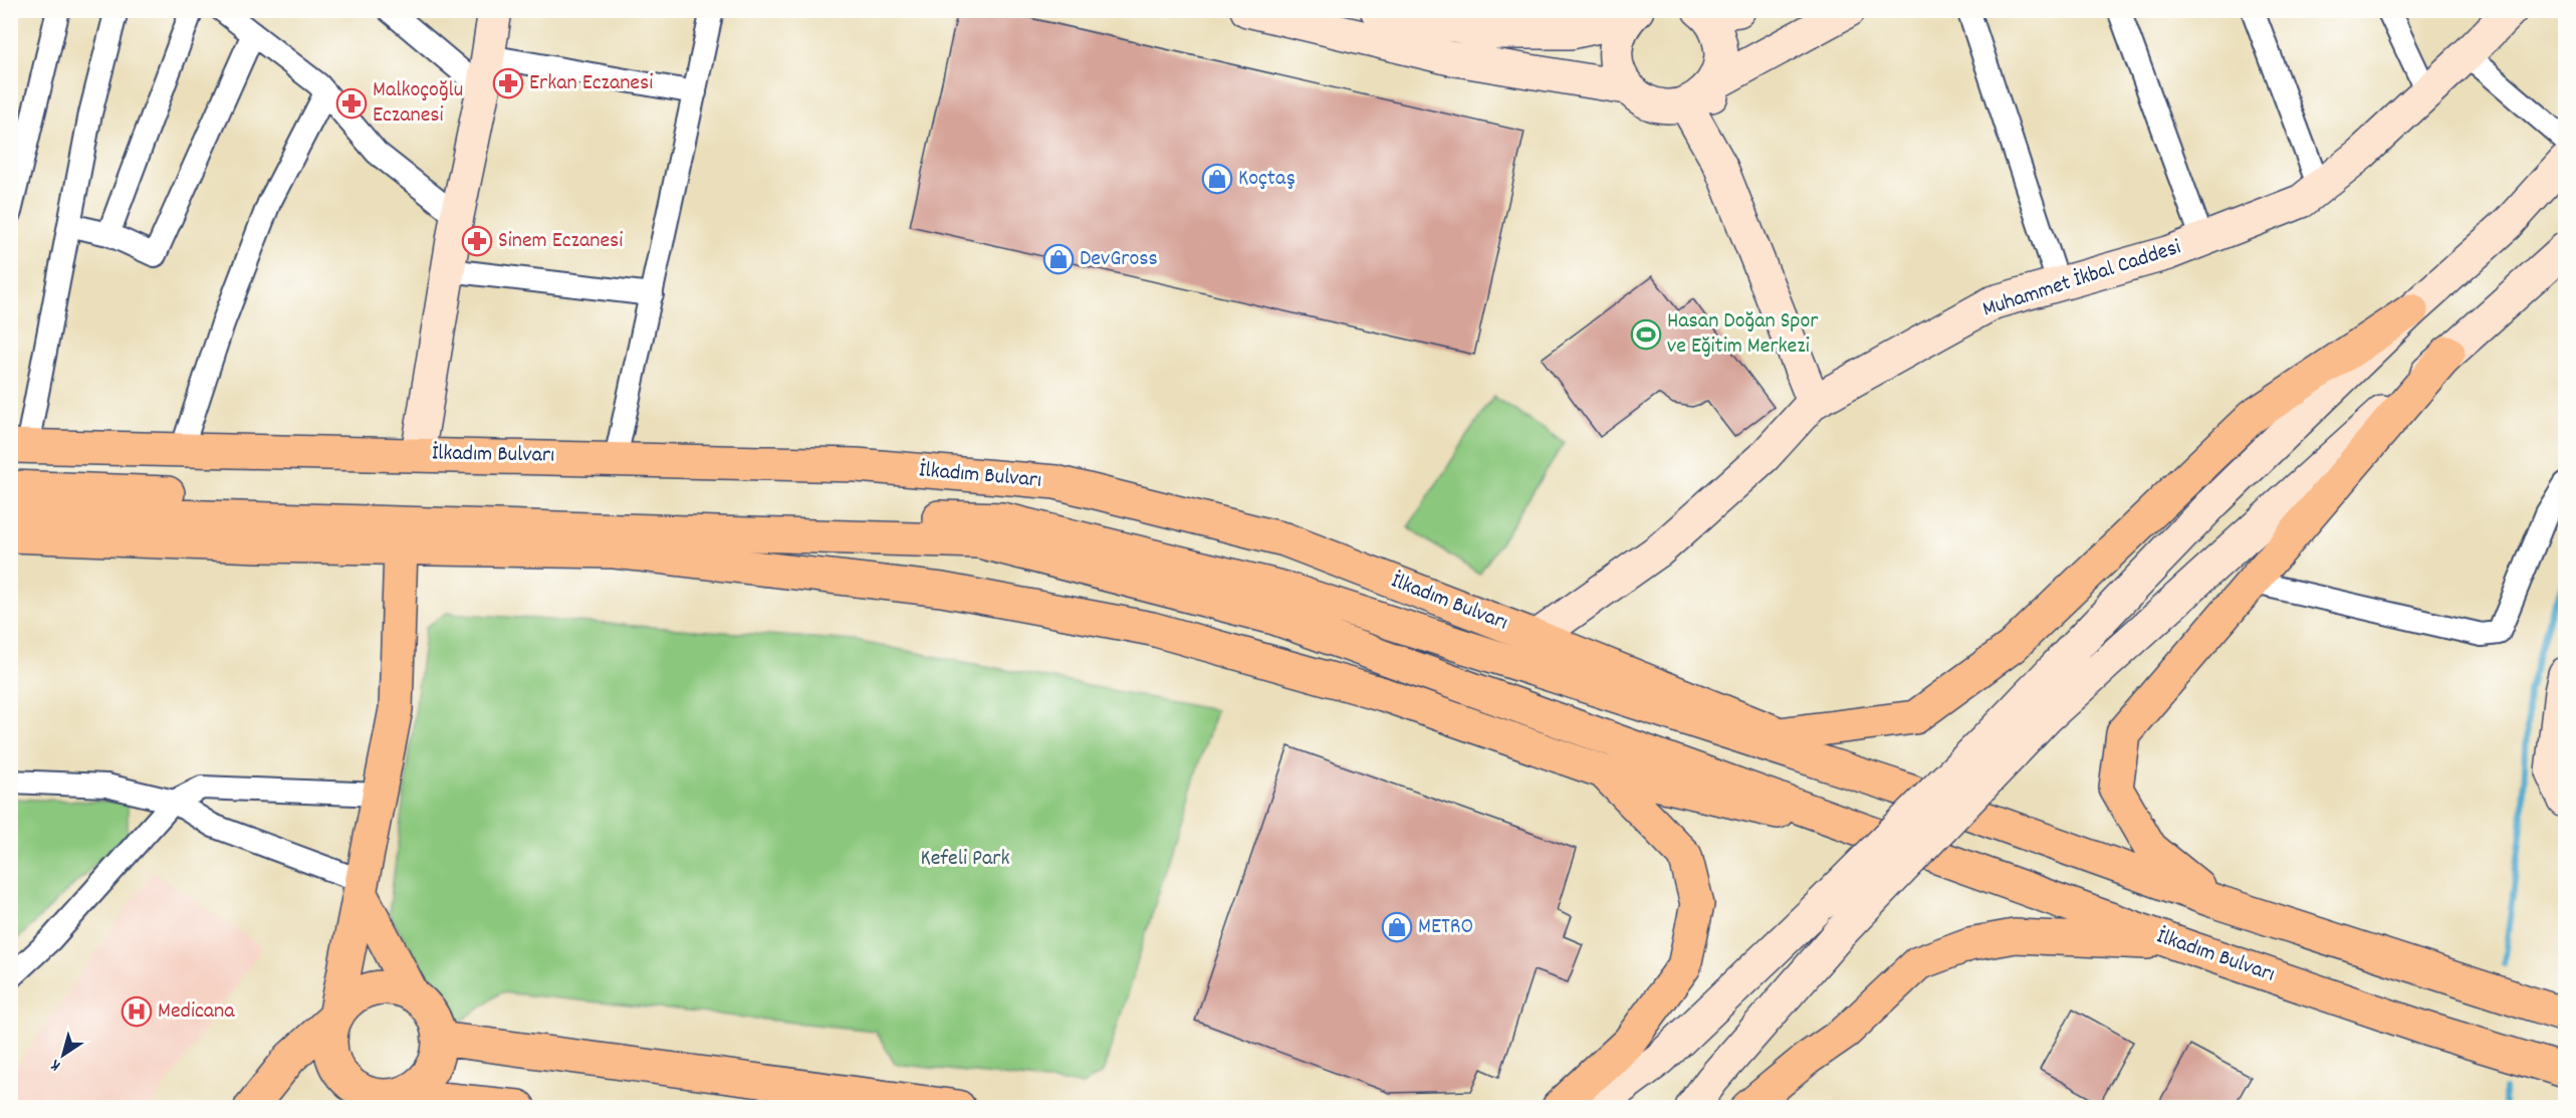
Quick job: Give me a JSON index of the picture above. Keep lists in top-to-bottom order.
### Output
{
  "streets": {
    "main road": ["Muhammet İkbal Caddesi", "İlkadım Bulvarı"]
  },
  "crossings": [
    ["Muhammet İkbal Caddesi", "İlkadım Bulvarı"]
  ],
  "parks": ["Kefeli Park"],
  "places": {
    "pharmacy": ["Erkan Eczanesi", "Malkoçoğlu Eczanesi", "Sinem Eczanesi"],
    "shop": ["Koçtaş", "DevGross", "METRO"],
    "sports": ["Hasan Doğan Spor ve Eğitim Merkezi"],
    "hospital": ["Medicana"]
  },
  "north": "bottom left"
}
